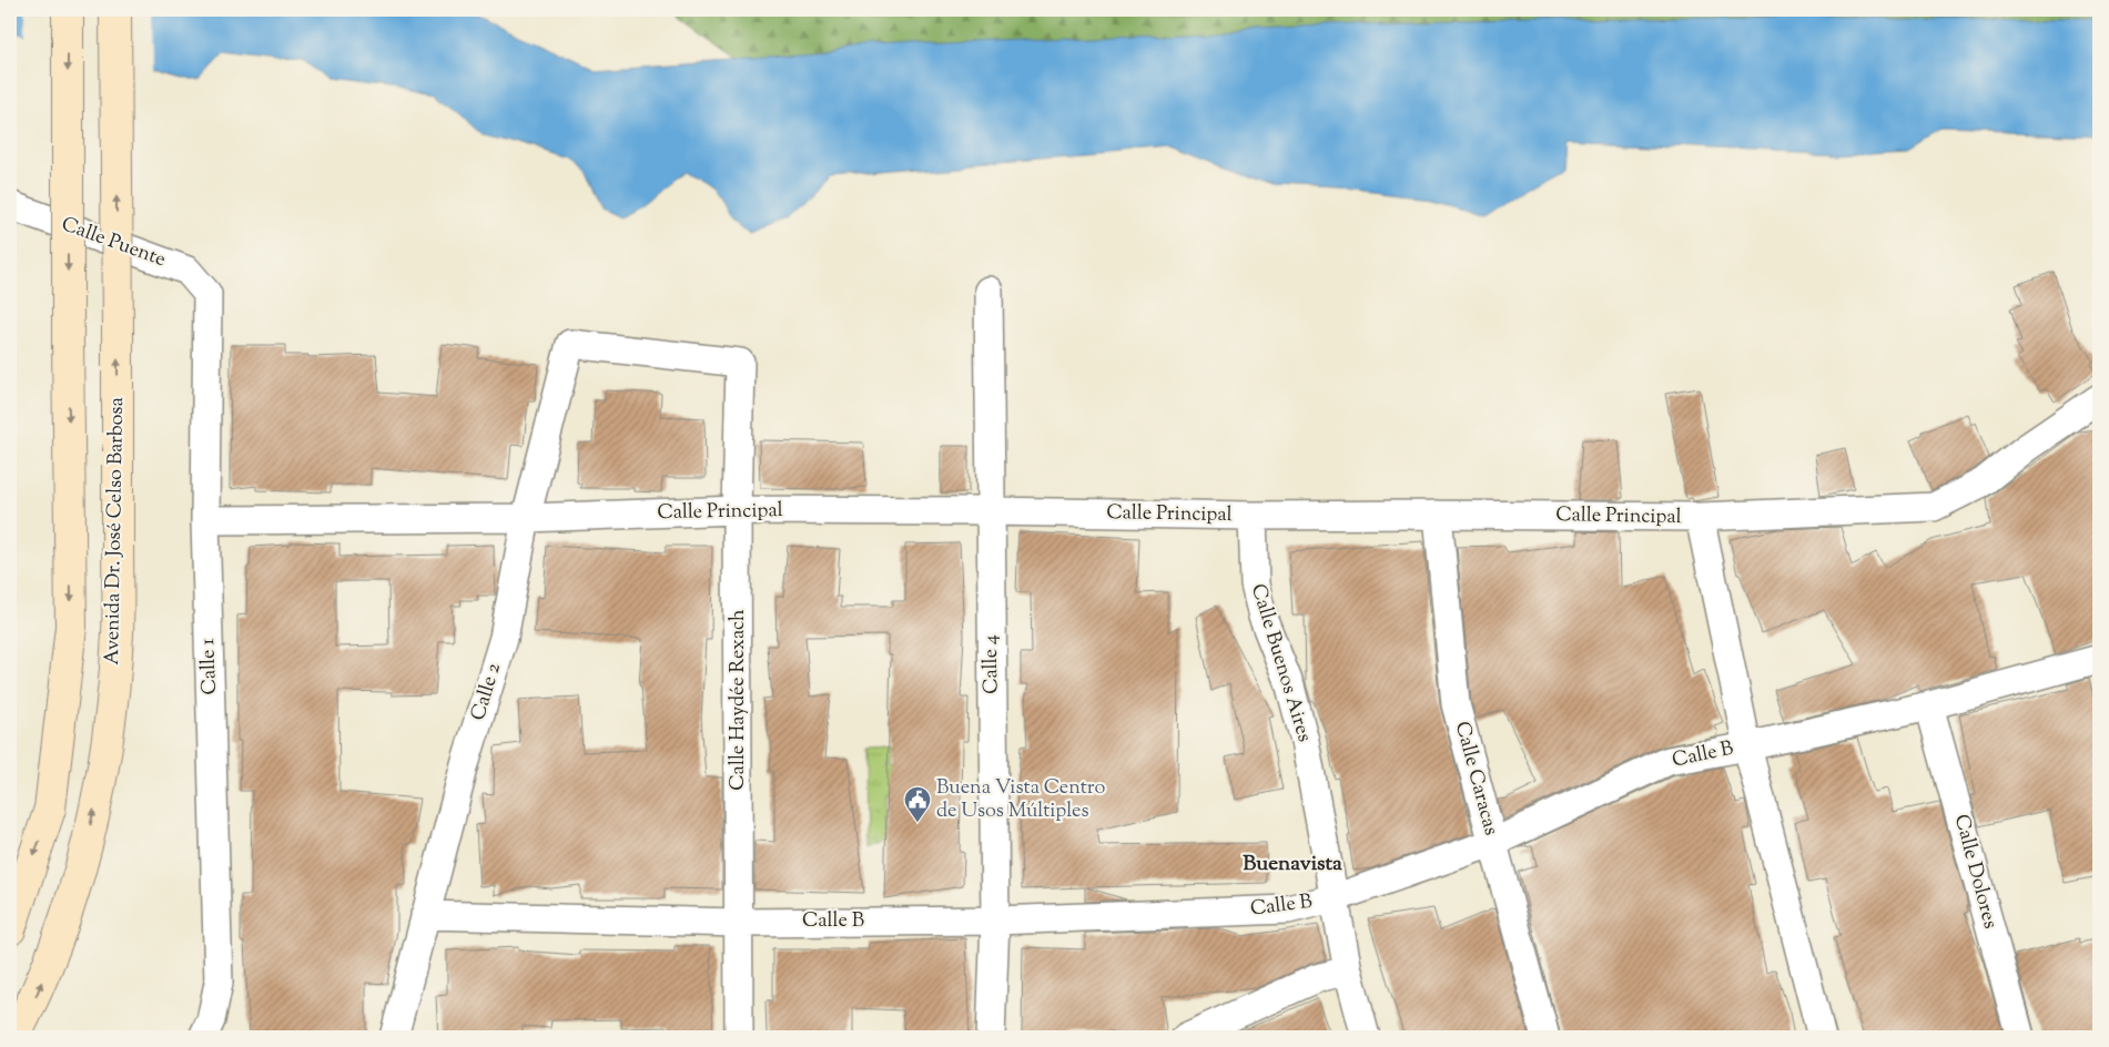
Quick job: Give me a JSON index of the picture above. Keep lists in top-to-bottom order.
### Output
{
  "streets": {
    "street": [
      "Calle Puente",
      "Calle Principal",
      "Avenida Dr. José Celso Barbosa",
      "Calle Buenos Aires",
      "Calle 4",
      "Calle 1",
      "Calle 2",
      "Calle Haydée Rexach",
      "Calle B",
      "Calle Caracas",
      "Calle Dolores"
    ]
  },
  "crossings": [
    ["Calle Puente", "Calle 1"],
    ["Calle Principal", "Calle Buenos Aires"],
    ["Calle Principal", "Calle 4"],
    ["Calle Principal", "Calle 1"],
    ["Calle Principal", "Calle 2"],
    ["Calle Principal", "Calle Haydée Rexach"],
    ["Calle Principal", "Calle Caracas"],
    ["Calle Buenos Aires", "Calle B"],
    ["Calle 4", "Calle B"],
    ["Calle 2", "Calle Haydée Rexach"],
    ["Calle 2", "Calle B"],
    ["Calle Haydée Rexach", "Calle B"],
    ["Calle B", "Calle Caracas"],
    ["Calle B", "Calle Dolores"]
  ],
  "districts": ["Buenavista"],
  "places": {
    "public building": ["Buena Vista Centro de Usos Múltiples"]
  }
}
